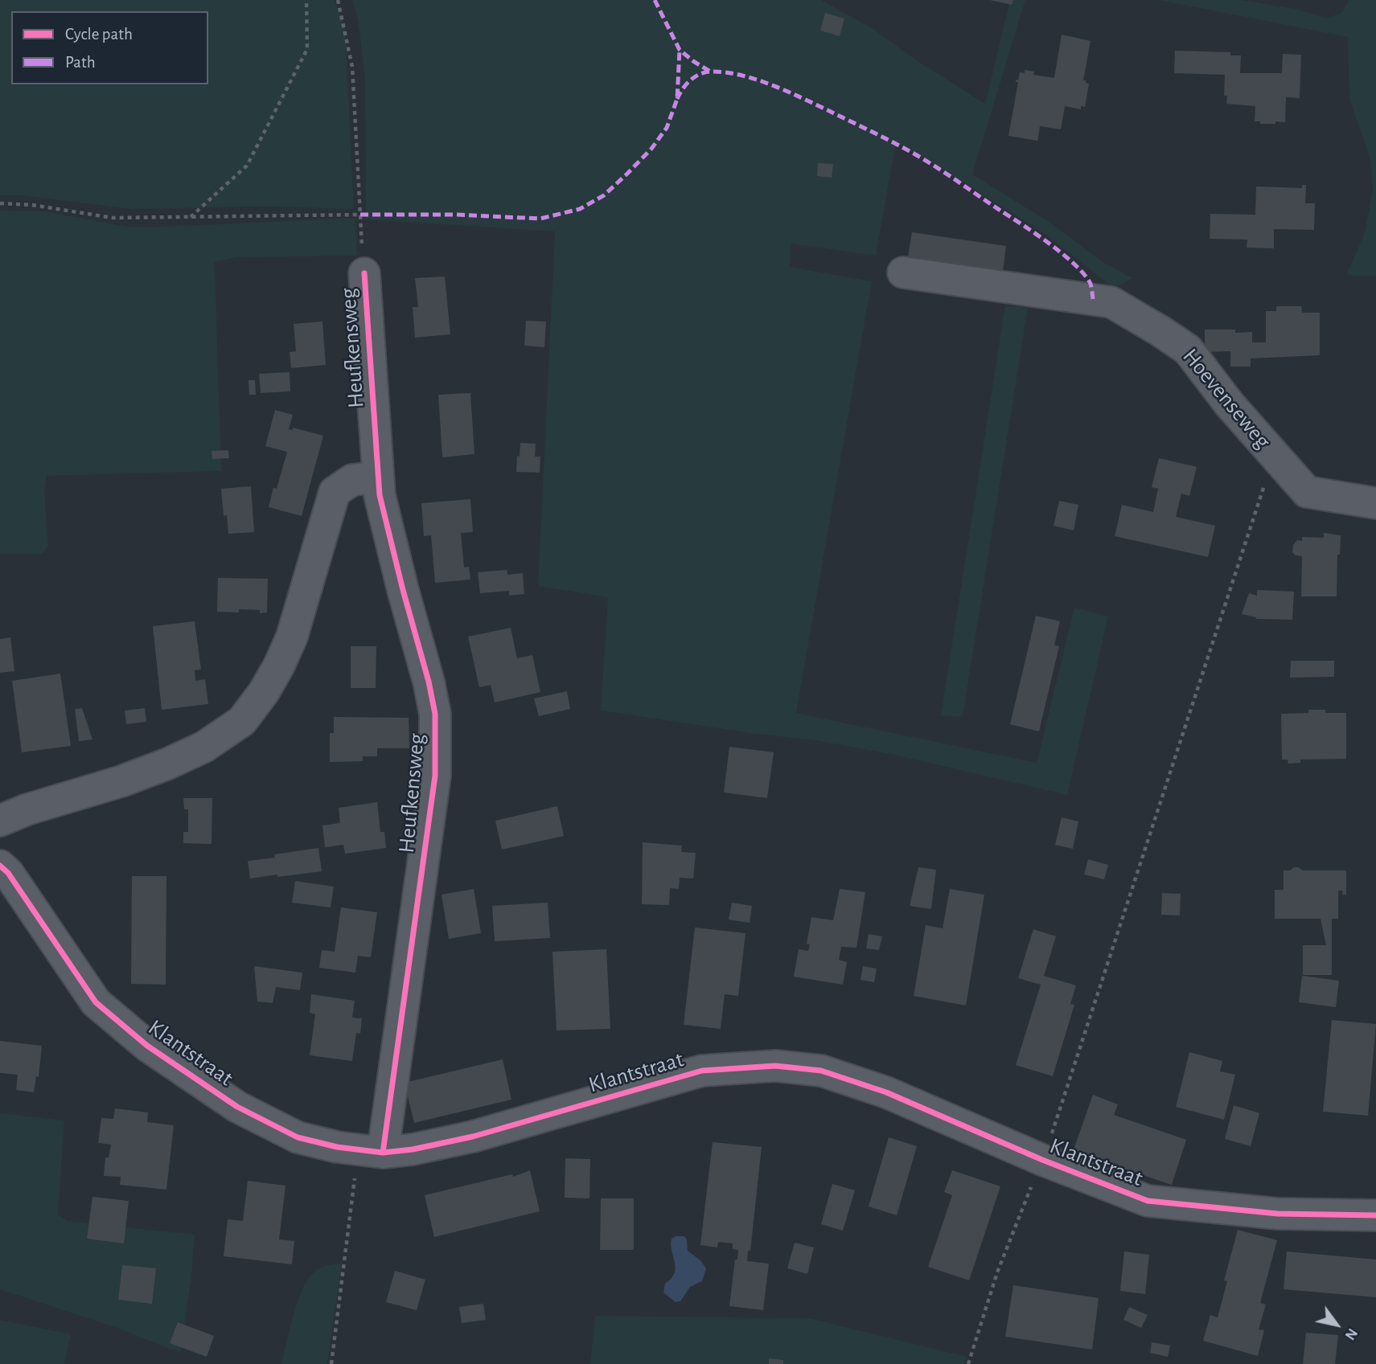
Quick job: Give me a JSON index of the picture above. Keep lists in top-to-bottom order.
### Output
{
  "streets": {
    "street": ["Heufkensweg", "Hoevenseweg", "Klantstraat"]
  },
  "crossings": [
    ["Heufkensweg", "Klantstraat"]
  ],
  "legend": ["Cycle path", "Path"],
  "north": "bottom right"
}
